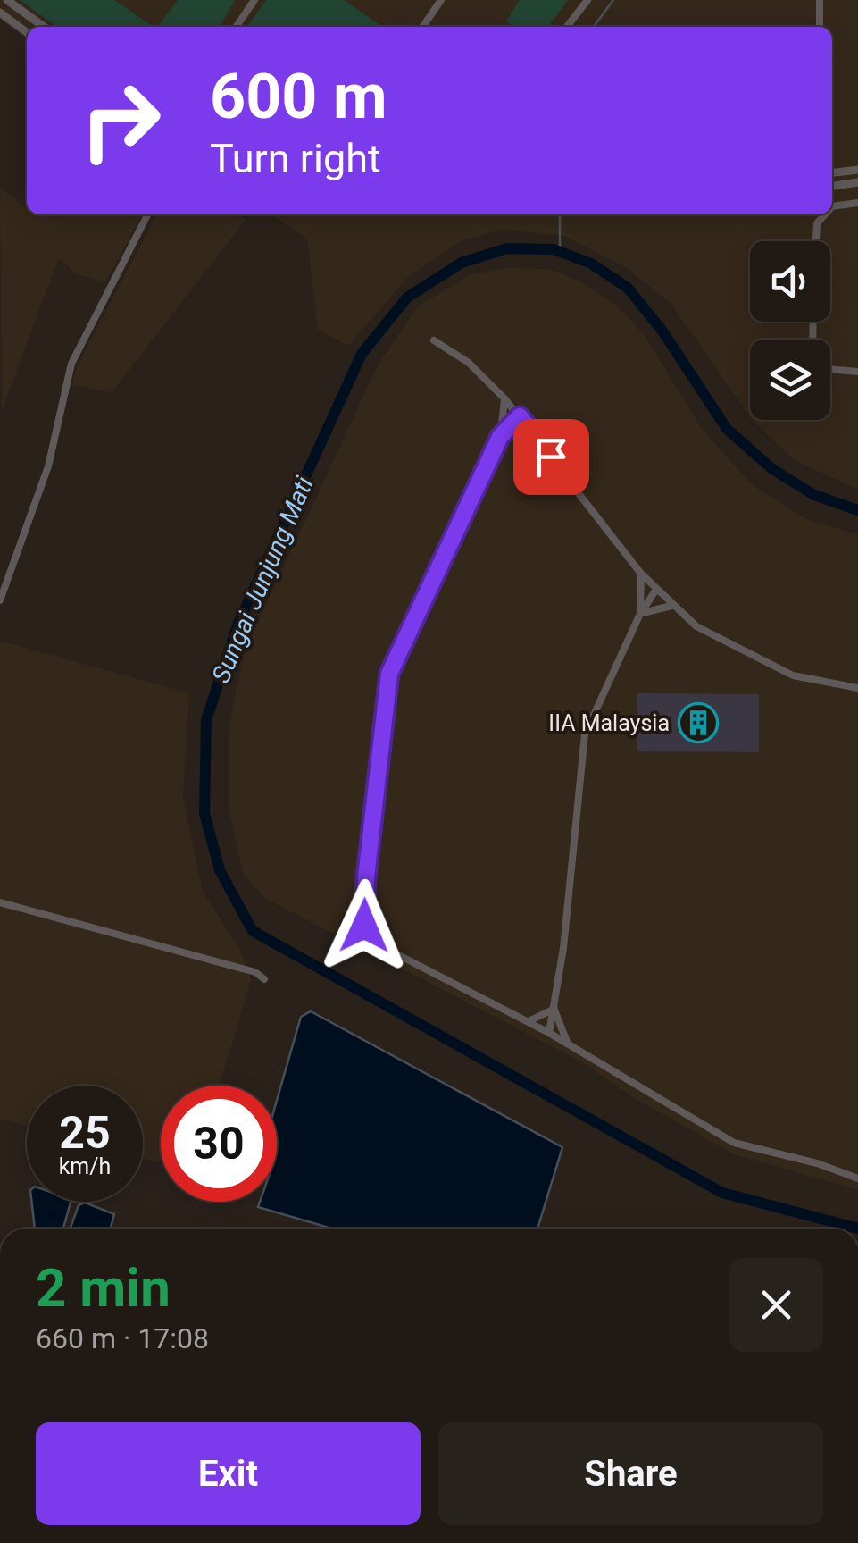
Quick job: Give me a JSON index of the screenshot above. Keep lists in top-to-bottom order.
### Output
{
  "water": ["Sungai Junjung Mati"],
  "places": {
    "building": ["IIA Malaysia"]
  },
  "page": {
    "turn": ["600 m", "Turn right"],
    "speed": "25 km/h",
    "limit": "30",
    "heading": ["2 min", "660 m · 17:08"],
    "buttons": ["Exit", "Share"]
  }
}
